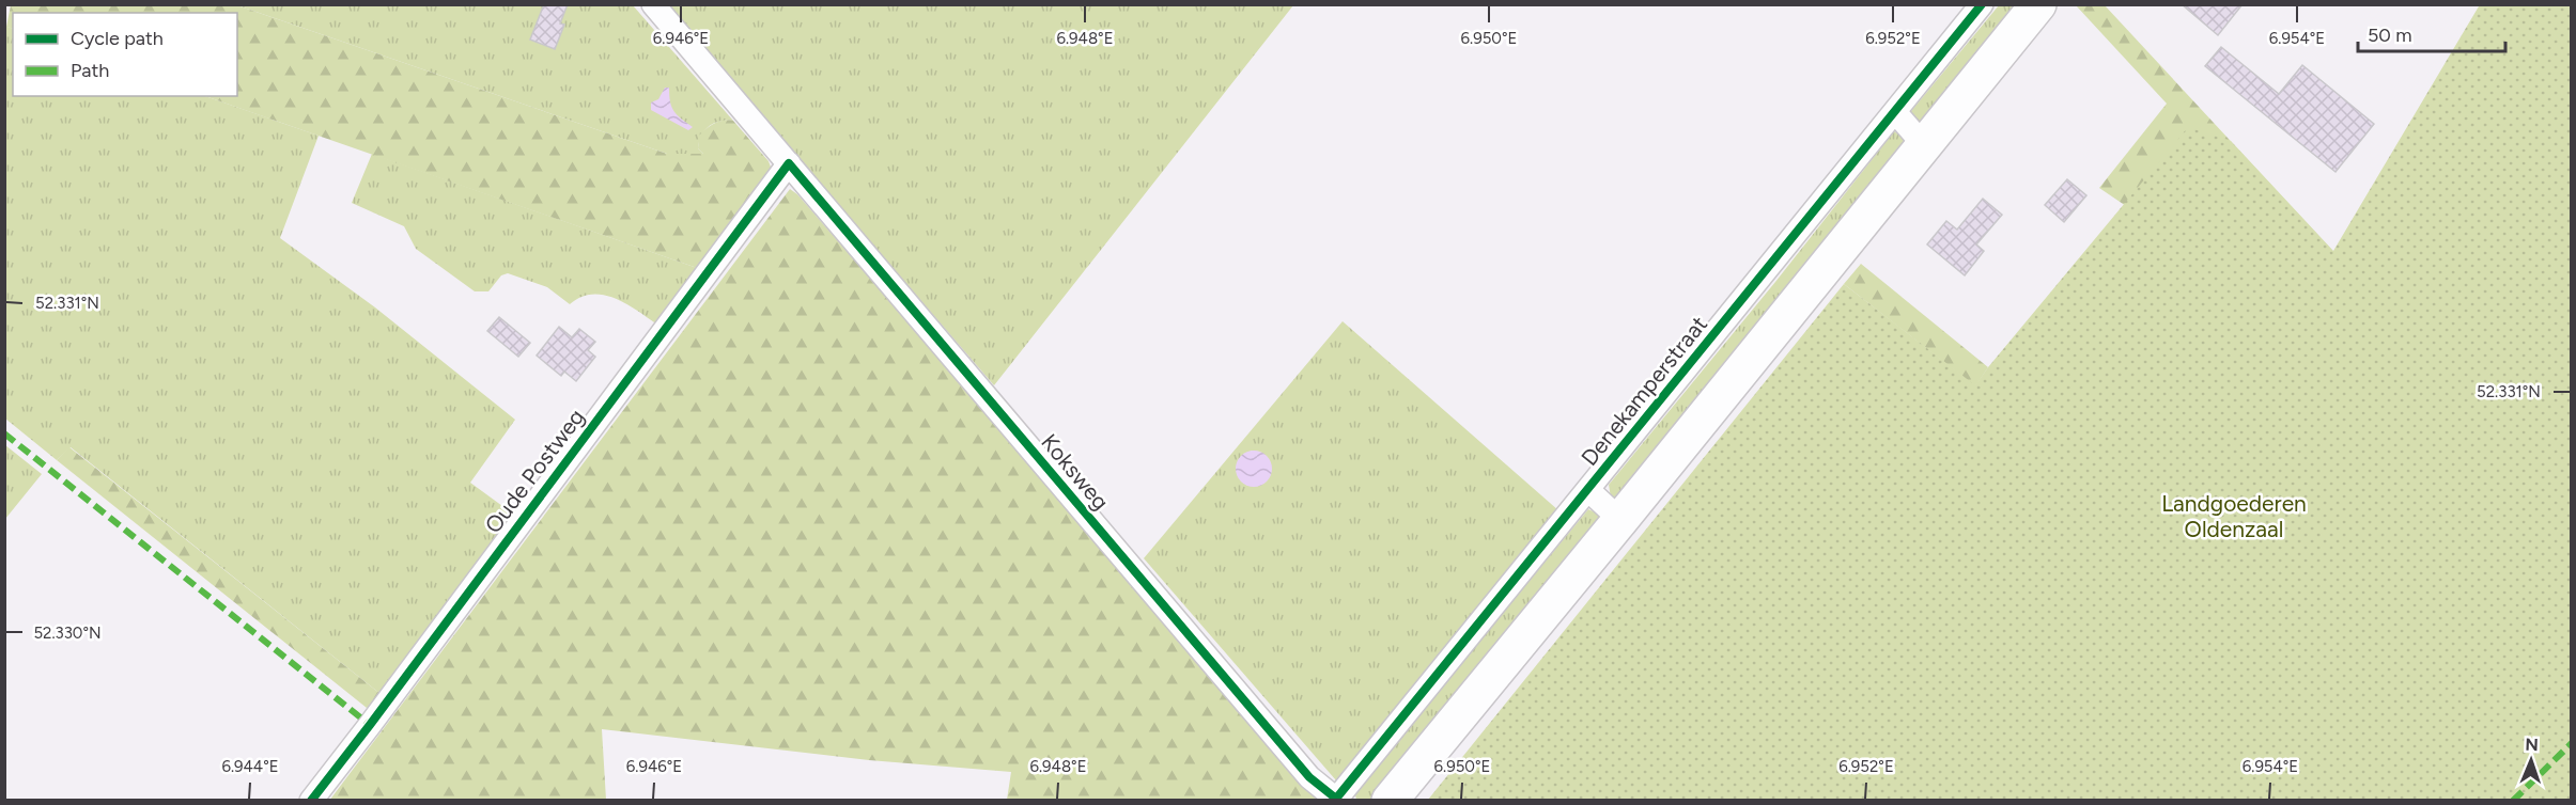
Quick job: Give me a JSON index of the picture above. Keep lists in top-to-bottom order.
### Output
{
  "streets": {
    "street": ["Denekamperstraat", "Oude Postweg", "Koksweg"]
  },
  "crossings": [
    ["Denekamperstraat", "Koksweg"],
    ["Oude Postweg", "Koksweg"]
  ],
  "parks": ["Landgoederen Oldenzaal"],
  "legend": ["Cycle path", "Path"],
  "scale_bar": "50 m",
  "north": "top",
  "coordinates": [
    "6.946°E",
    "6.948°E",
    "6.950°E",
    "6.952°E",
    "6.954°E",
    "52.331°N",
    "52.330°N",
    "6.944°E"
  ]
}
